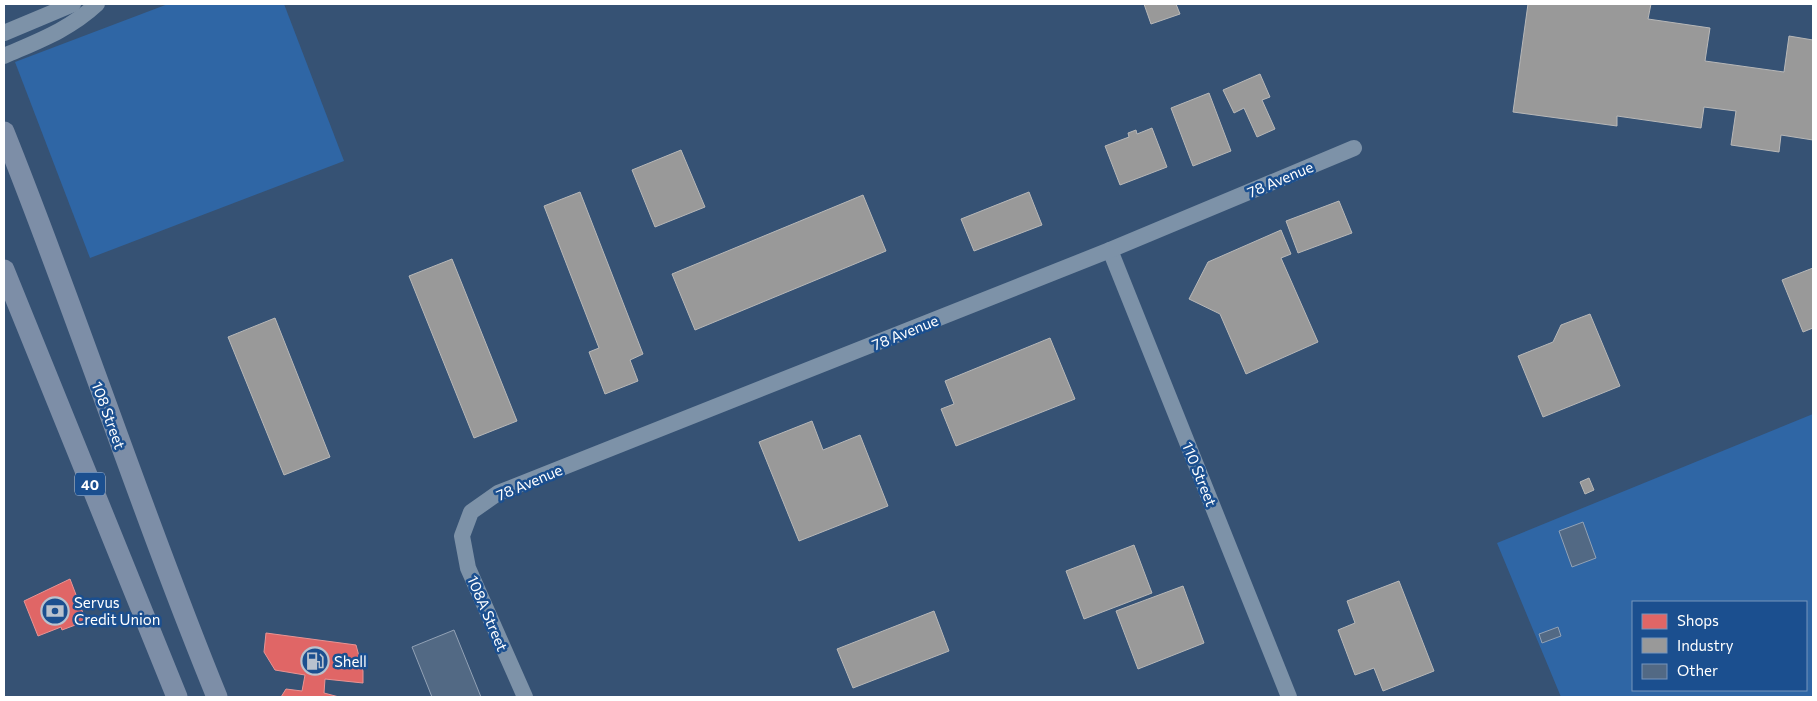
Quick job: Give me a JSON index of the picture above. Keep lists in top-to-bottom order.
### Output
{
  "streets": {
    "main road": ["108 Street", "40"],
    "street": ["78 Avenue", "110 Street", "108A Street"]
  },
  "crossings": [
    ["78 Avenue", "110 Street"],
    ["78 Avenue", "108A Street"]
  ],
  "places": {
    "bank": ["Servus Credit Union"],
    "fuel station": ["Shell"]
  },
  "legend": ["Shops", "Industry", "Other"]
}
